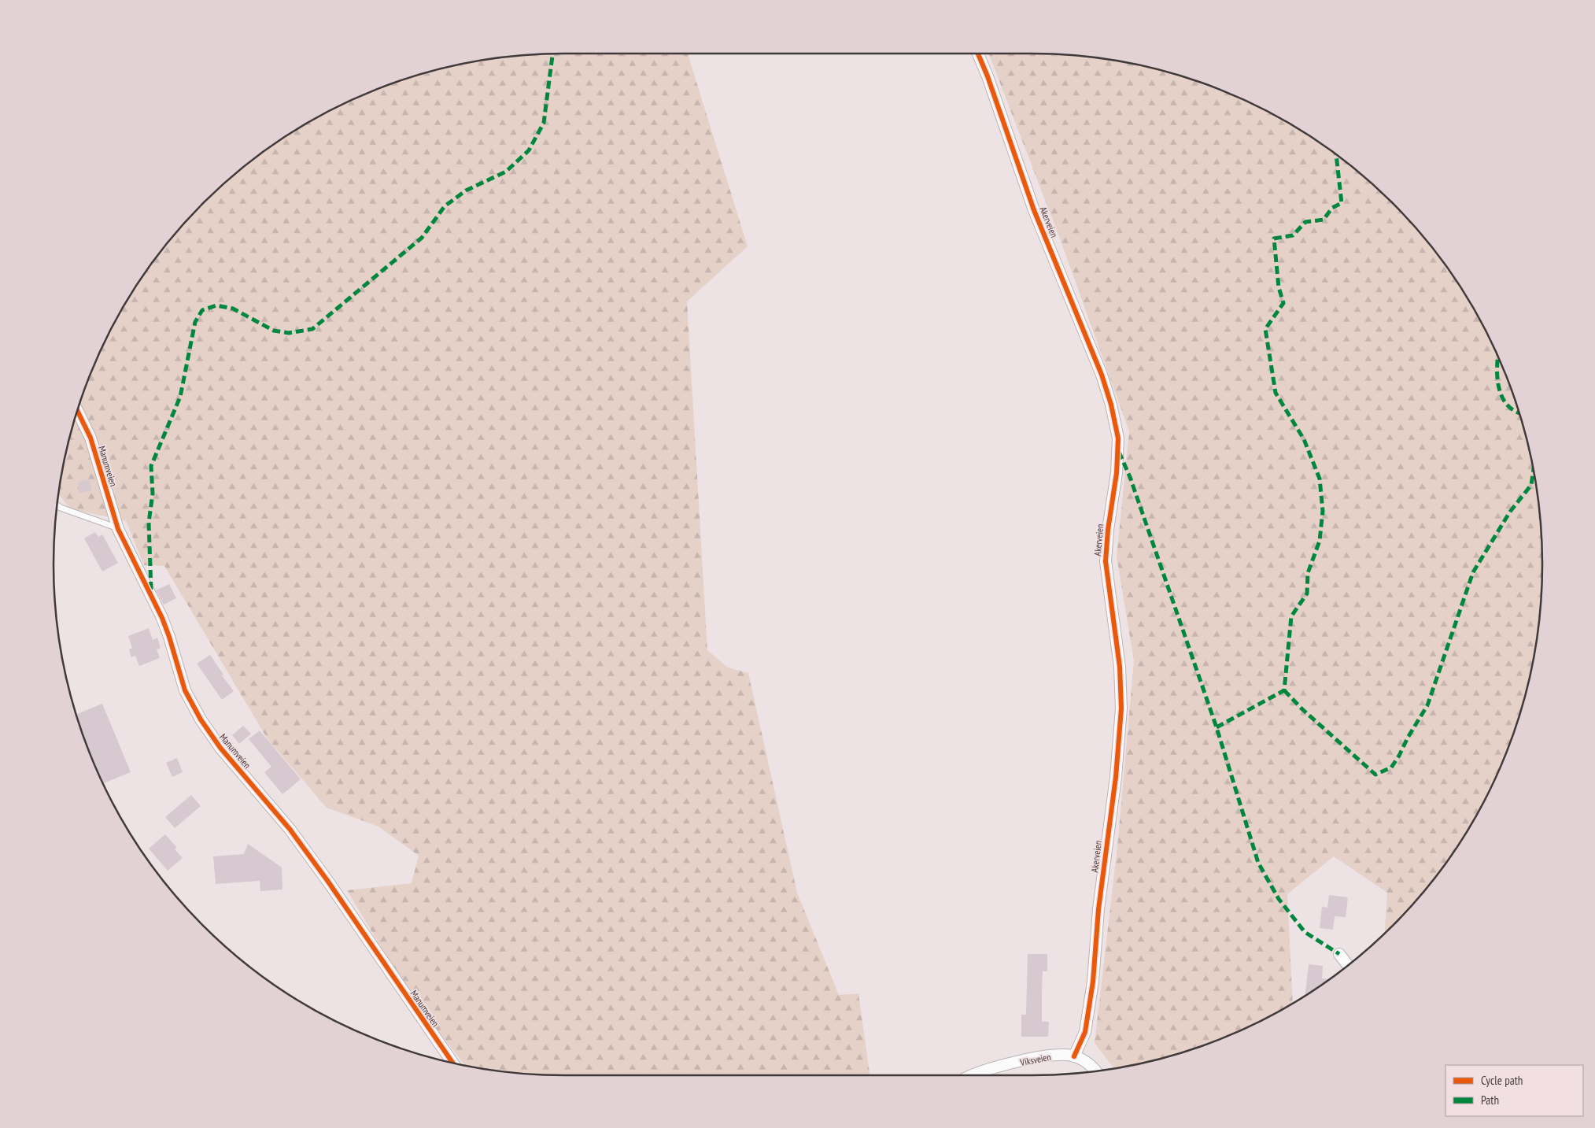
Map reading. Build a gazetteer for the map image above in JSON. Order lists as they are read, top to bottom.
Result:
{
  "streets": {
    "street": ["Akerveien", "Manumveien", "Viksveien"]
  },
  "crossings": [
    ["Akerveien", "Viksveien"]
  ],
  "legend": ["Cycle path", "Path"]
}
